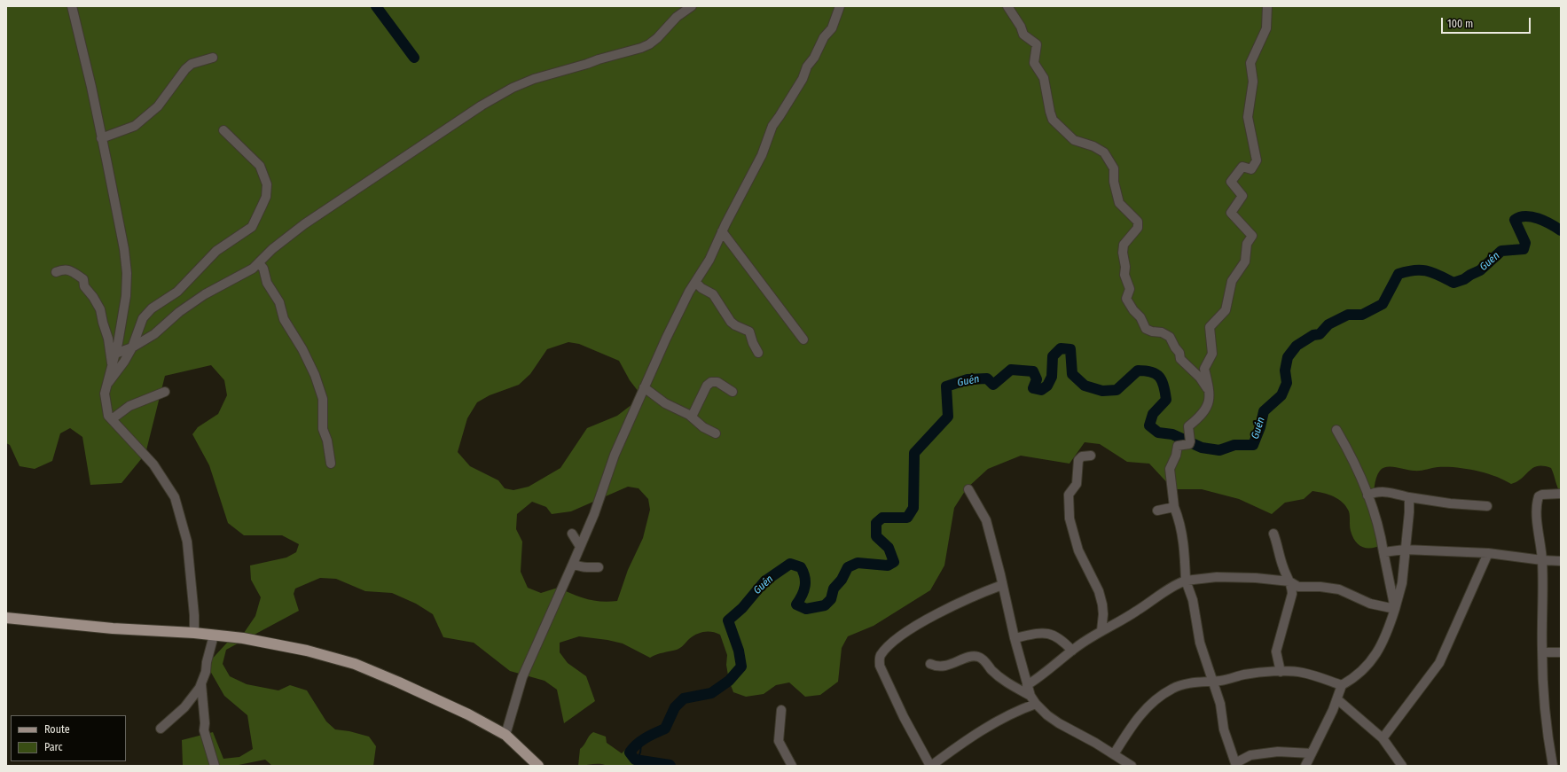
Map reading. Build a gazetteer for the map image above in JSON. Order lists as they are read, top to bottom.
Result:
{
  "water": ["Guén"],
  "legend": ["Route", "Parc"],
  "scale_bar": "100 m"
}
